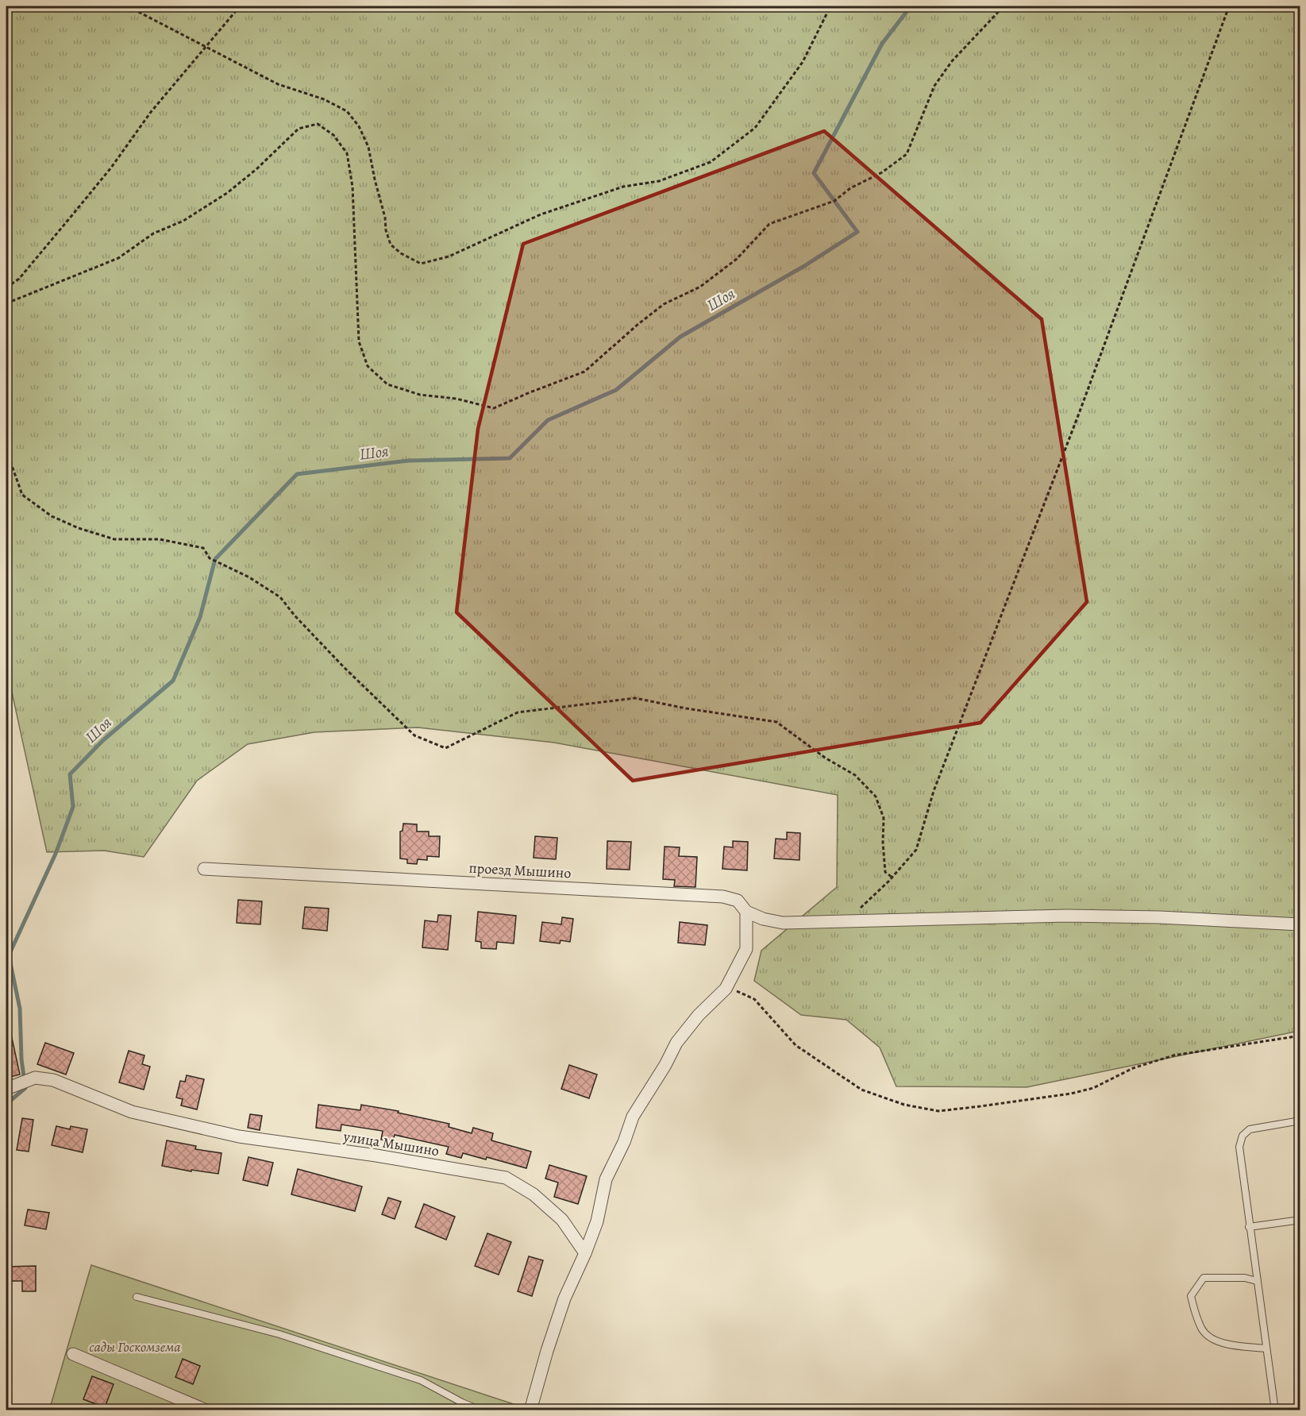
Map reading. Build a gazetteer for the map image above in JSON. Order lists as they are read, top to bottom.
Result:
{
  "streets": {
    "street": ["проезд Мышино", "улица Мышино"]
  },
  "water": ["Шоя"],
  "parks": ["сады Госкомзема"]
}
